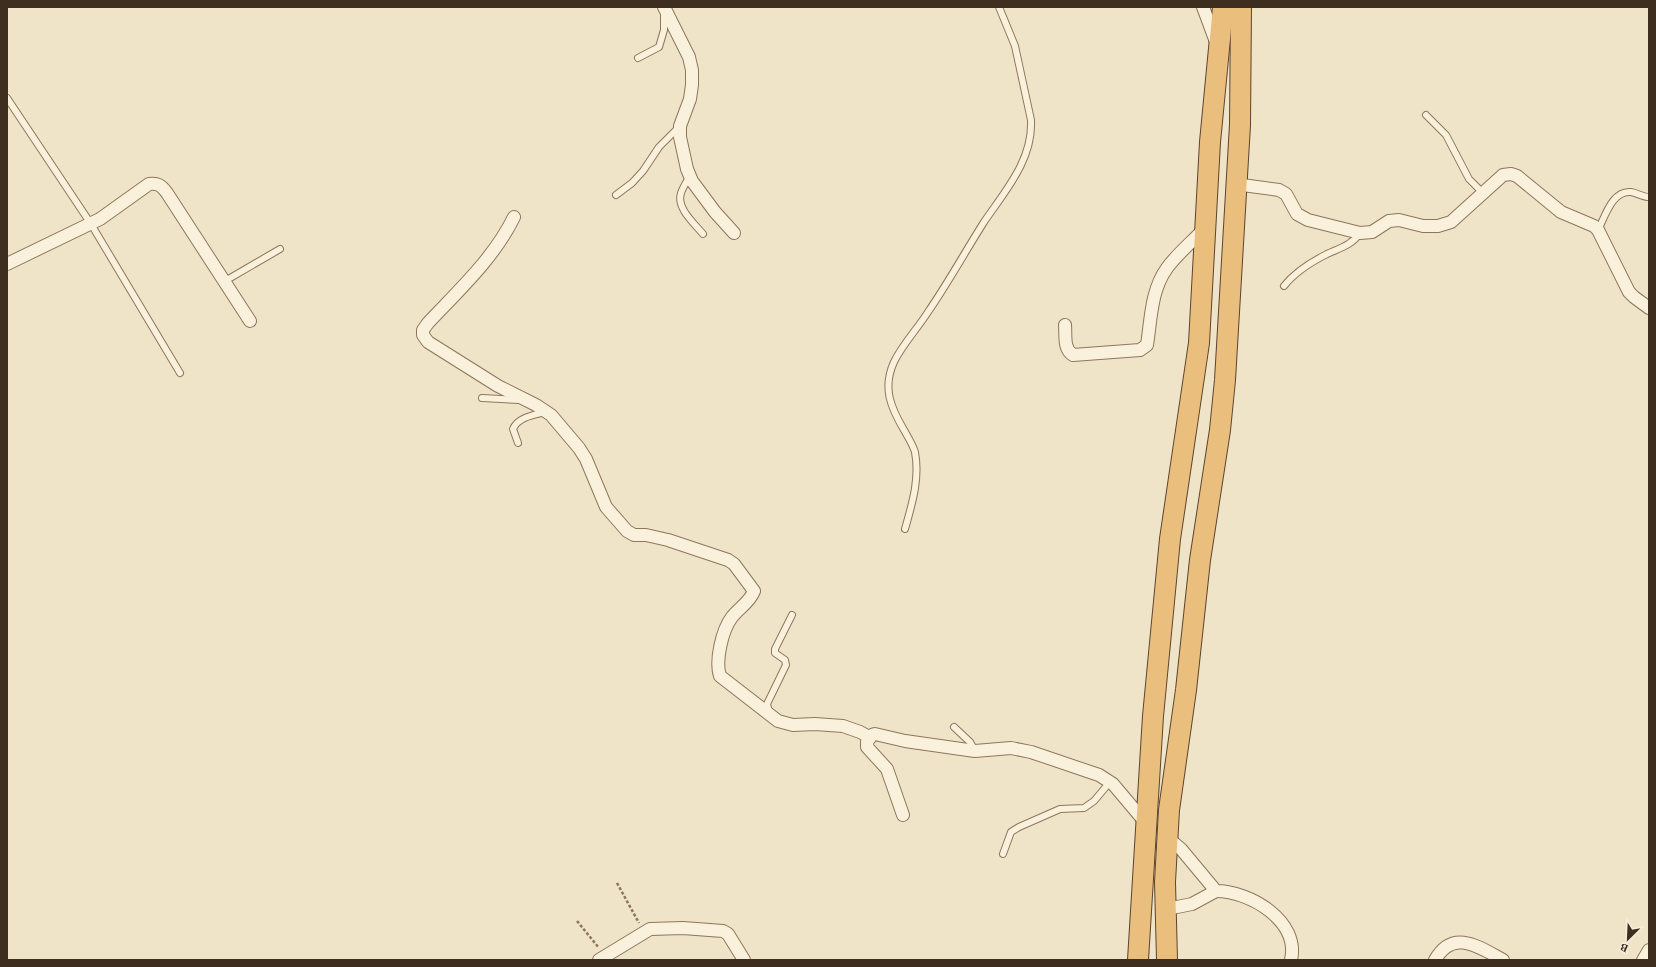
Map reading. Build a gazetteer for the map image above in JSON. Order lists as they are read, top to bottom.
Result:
{
  "north": "bottom left"
}
